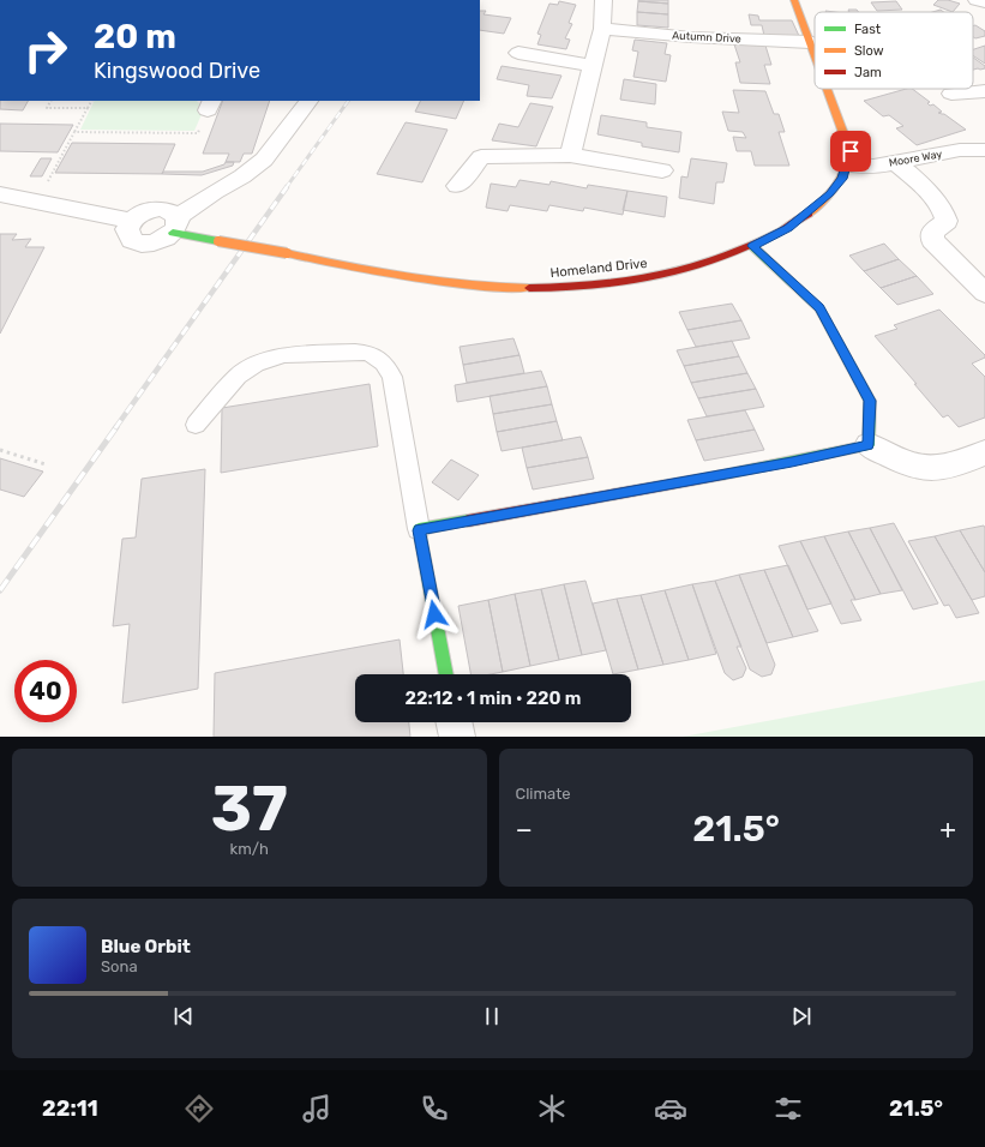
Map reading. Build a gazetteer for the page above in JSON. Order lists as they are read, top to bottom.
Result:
{
  "streets": {
    "street": ["Autumn Drive", "Moore Way", "Homeland Drive"]
  },
  "crossings": [
    ["Autumn Drive", "Homeland Drive"],
    ["Moore Way", "Homeland Drive"]
  ],
  "legend": ["Fast", "Slow", "Jam"],
  "page": {
    "turn": ["20 m", "Kingswood Drive"],
    "limit": "40",
    "trip": "22:12 · 1 min · 220 m",
    "tile": [
      ["37", "km/h"],
      "Climate"
    ],
    "heat": ["−", "21.5°", "+"],
    "song": ["Blue Orbit", "Sona"],
    "tabs": ["22:11", "21.5°"]
  }
}
